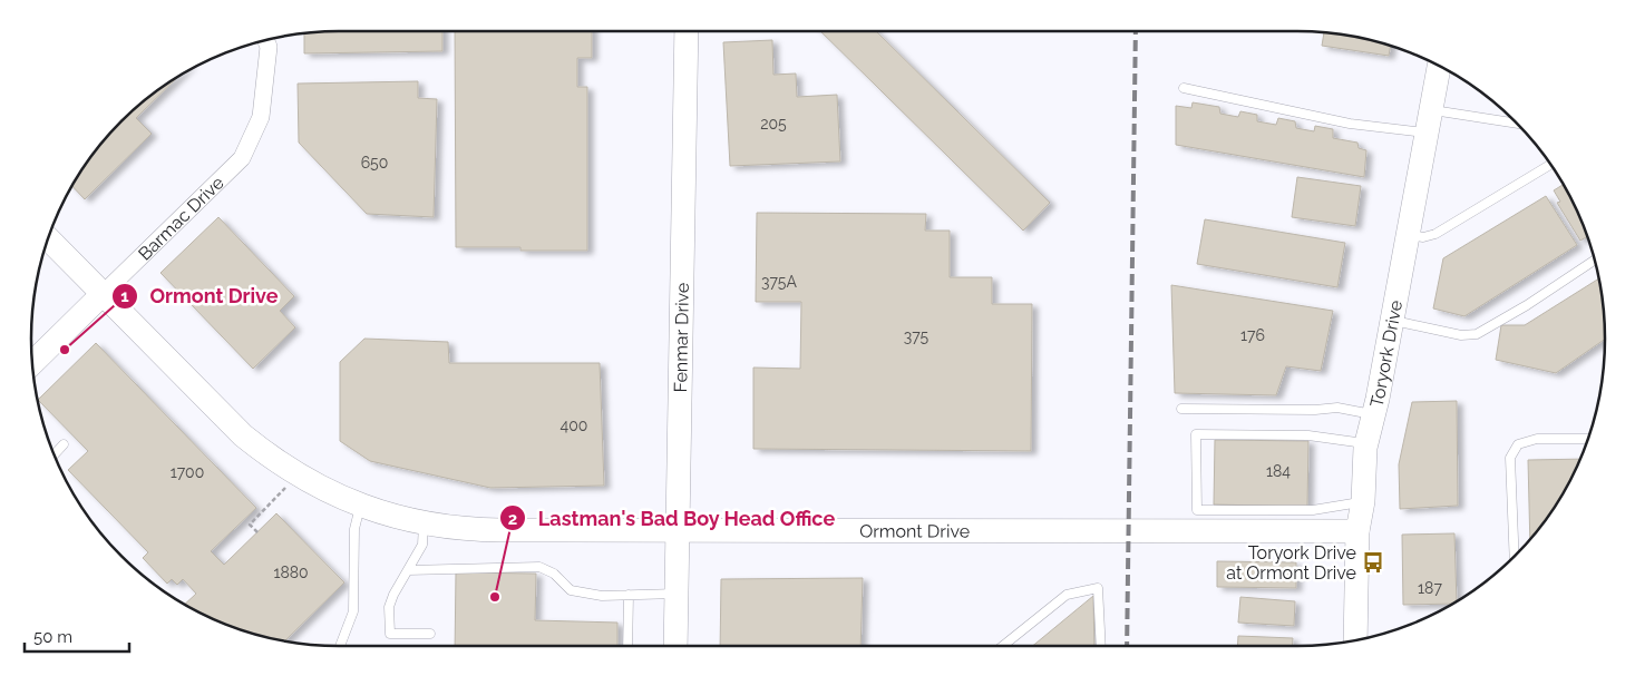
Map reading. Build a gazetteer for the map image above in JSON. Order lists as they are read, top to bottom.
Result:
{
  "streets": {
    "street": [
      "Barmac Drive",
      "Fenmar Drive",
      "Toryork Drive",
      "Ormont Drive"
    ]
  },
  "crossings": [
    ["Barmac Drive", "Ormont Drive"],
    ["Fenmar Drive", "Ormont Drive"],
    ["Toryork Drive", "Ormont Drive"]
  ],
  "places": {
    "other": ["Ormont Drive", "Lastman's Bad Boy Head Office"],
    "bus stop": ["Toryork Drive at Ormont Drive"]
  },
  "house_numbers": [
    "205",
    "650",
    "375A",
    "176",
    "375",
    "400",
    "184",
    "1700",
    "1880",
    "187"
  ],
  "scale_bar": "50 m"
}
